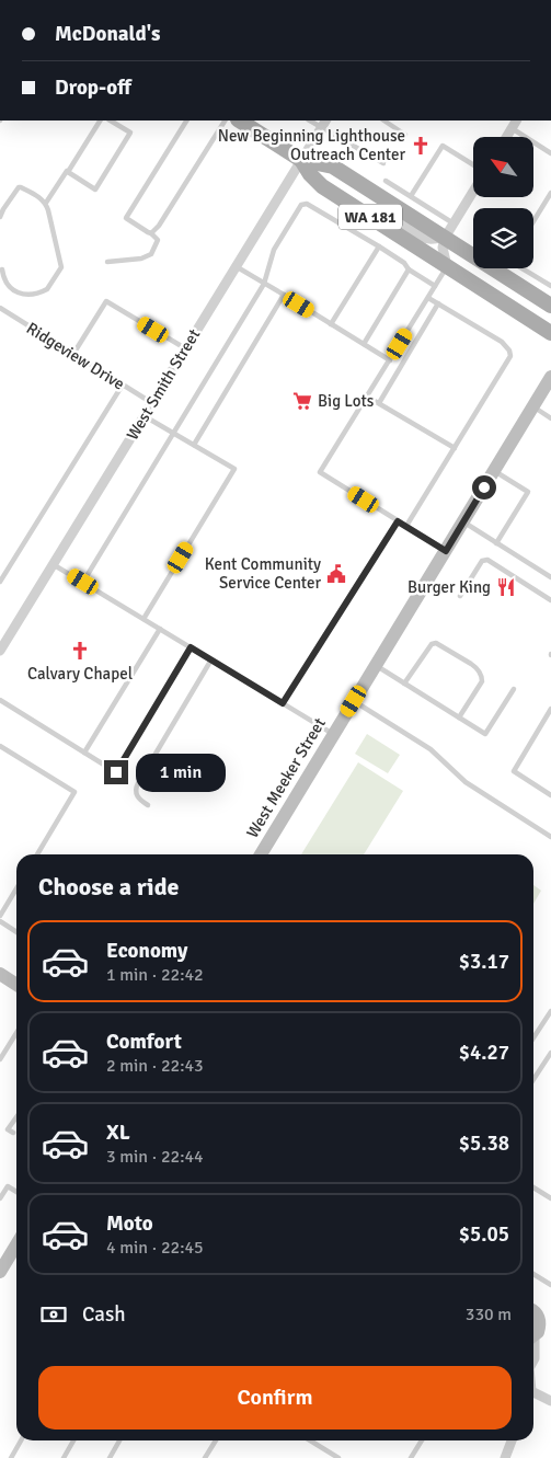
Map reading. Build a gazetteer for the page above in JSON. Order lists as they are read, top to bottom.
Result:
{
  "streets": {
    "main road": ["WA 181", "West Meeker Street"],
    "street": ["West Smith Street"],
    "lane": ["Ridgeview Drive"]
  },
  "crossings": [
    ["WA 181", "West Smith Street"],
    ["Ridgeview Drive", "West Smith Street"]
  ],
  "places": {
    "church": ["New Beginning Lighthouse Outreach Center", "Calvary Chapel"],
    "supermarket": ["Big Lots"],
    "public building": ["Kent Community Service Center"],
    "restaurant": ["Burger King"]
  },
  "north": "top left",
  "page": {
    "banner": ["McDonald's", "Drop-off"],
    "bubble": "1 min",
    "heading": "Choose a ride",
    "list": [
      {
        "name": "Economy",
        "note": "1 min · 22:42",
        "value": "$3.17"
      },
      {
        "name": "Comfort",
        "note": "2 min · 22:43",
        "value": "$4.27"
      },
      {
        "name": "XL",
        "note": "3 min · 22:44",
        "value": "$5.38"
      },
      {
        "name": "Moto",
        "note": "4 min · 22:45",
        "value": "$5.05"
      }
    ],
    "pay": ["Cash", "330 m"],
    "buttons": "Confirm"
  }
}
